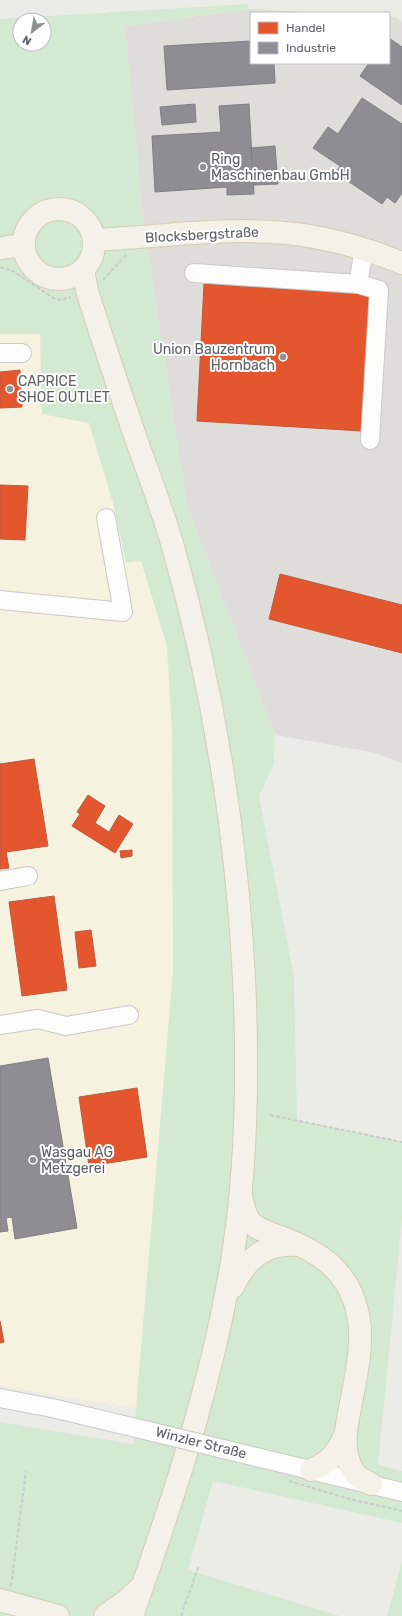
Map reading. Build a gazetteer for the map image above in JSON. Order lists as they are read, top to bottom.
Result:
{
  "streets": {
    "main road": ["Blocksbergstraße"],
    "street": ["Winzler Straße"]
  },
  "places": [
    "Ring Maschinenbau GmbH",
    "Union Bauzentrum Hornbach",
    "CAPRICE SHOE OUTLET",
    "Wasgau AG Metzgerei"
  ],
  "legend": ["Handel", "Industrie"],
  "north": "bottom left"
}
